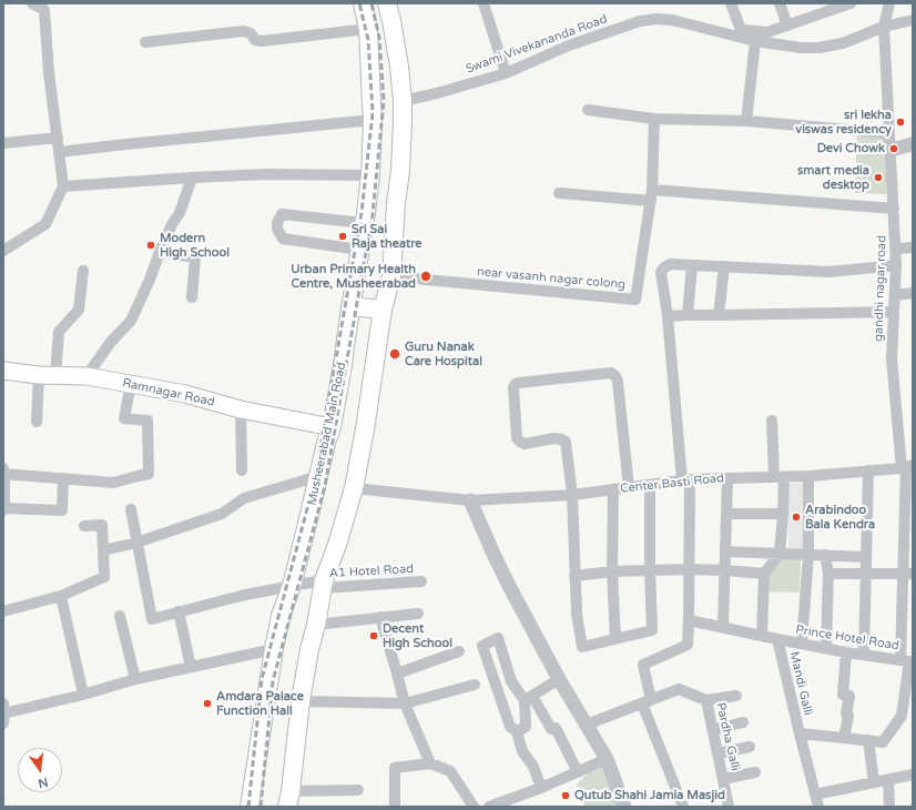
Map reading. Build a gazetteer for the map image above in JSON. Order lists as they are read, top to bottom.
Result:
{
  "streets": {
    "main road": ["Ramnagar Road", "Musheerabad Main Road"],
    "street": [
      "Swami Vivekananda Road",
      "near vasanh nagar colong",
      "gandhi nagar road",
      "Center Basti Road",
      "A1 Hotel Road",
      "Prince Hotel Road",
      "Mandi Galli",
      "Pardha Galli"
    ]
  },
  "crossings": [
    ["Swami Vivekananda Road", "gandhi nagar road"],
    ["gandhi nagar road", "Center Basti Road"],
    ["gandhi nagar road", "Prince Hotel Road"],
    ["Ramnagar Road", "Musheerabad Main Road"],
    ["Musheerabad Main Road", "A1 Hotel Road"],
    ["Prince Hotel Road", "Mandi Galli"]
  ],
  "places": [
    "sri lekha viswas residency",
    "Devi Chowk",
    "smart media desktop",
    "Sri Sai Raja theatre",
    "Modern High School",
    "Urban Primary Health Centre, Musheerabad",
    "Guru Nanak Care Hospital",
    "Arabindoo Bala Kendra",
    "Decent High School",
    "Amdara Palace Function Hall",
    "Qutub Shahi Jamia Masjid"
  ],
  "north": "bottom"
}
